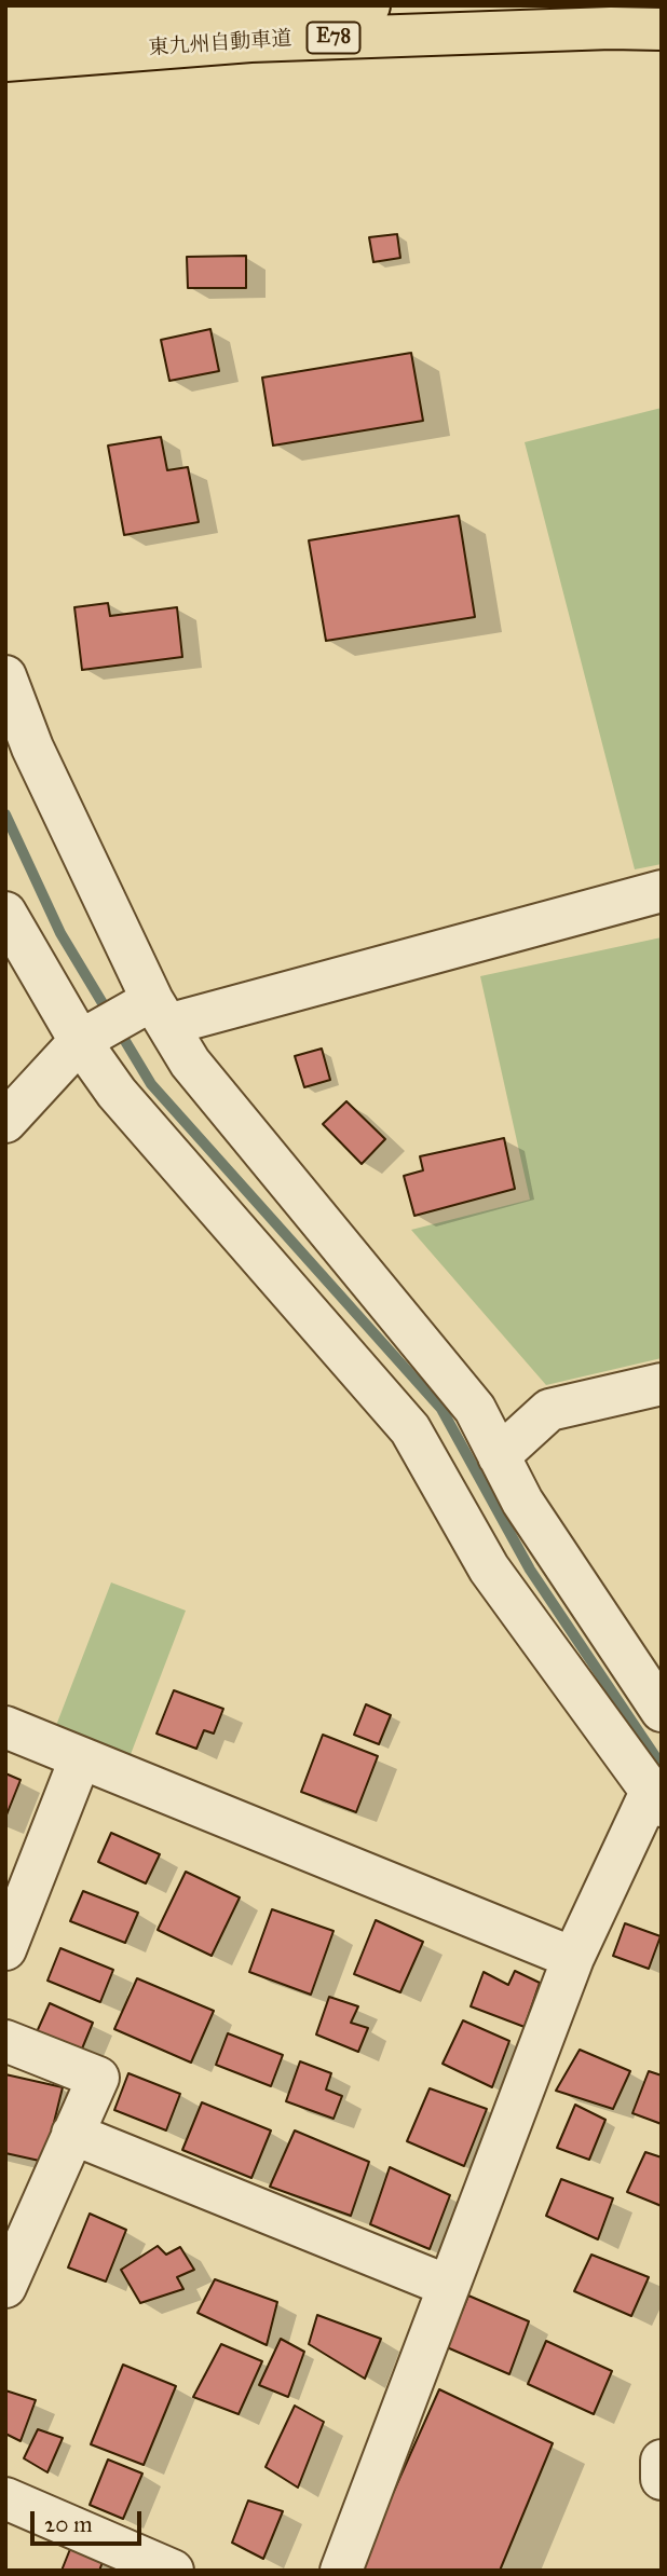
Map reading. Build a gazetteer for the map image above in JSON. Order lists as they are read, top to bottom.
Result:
{
  "streets": {
    "highway": ["E78", "東九州自動車道"]
  },
  "scale_bar": "20 m"
}
